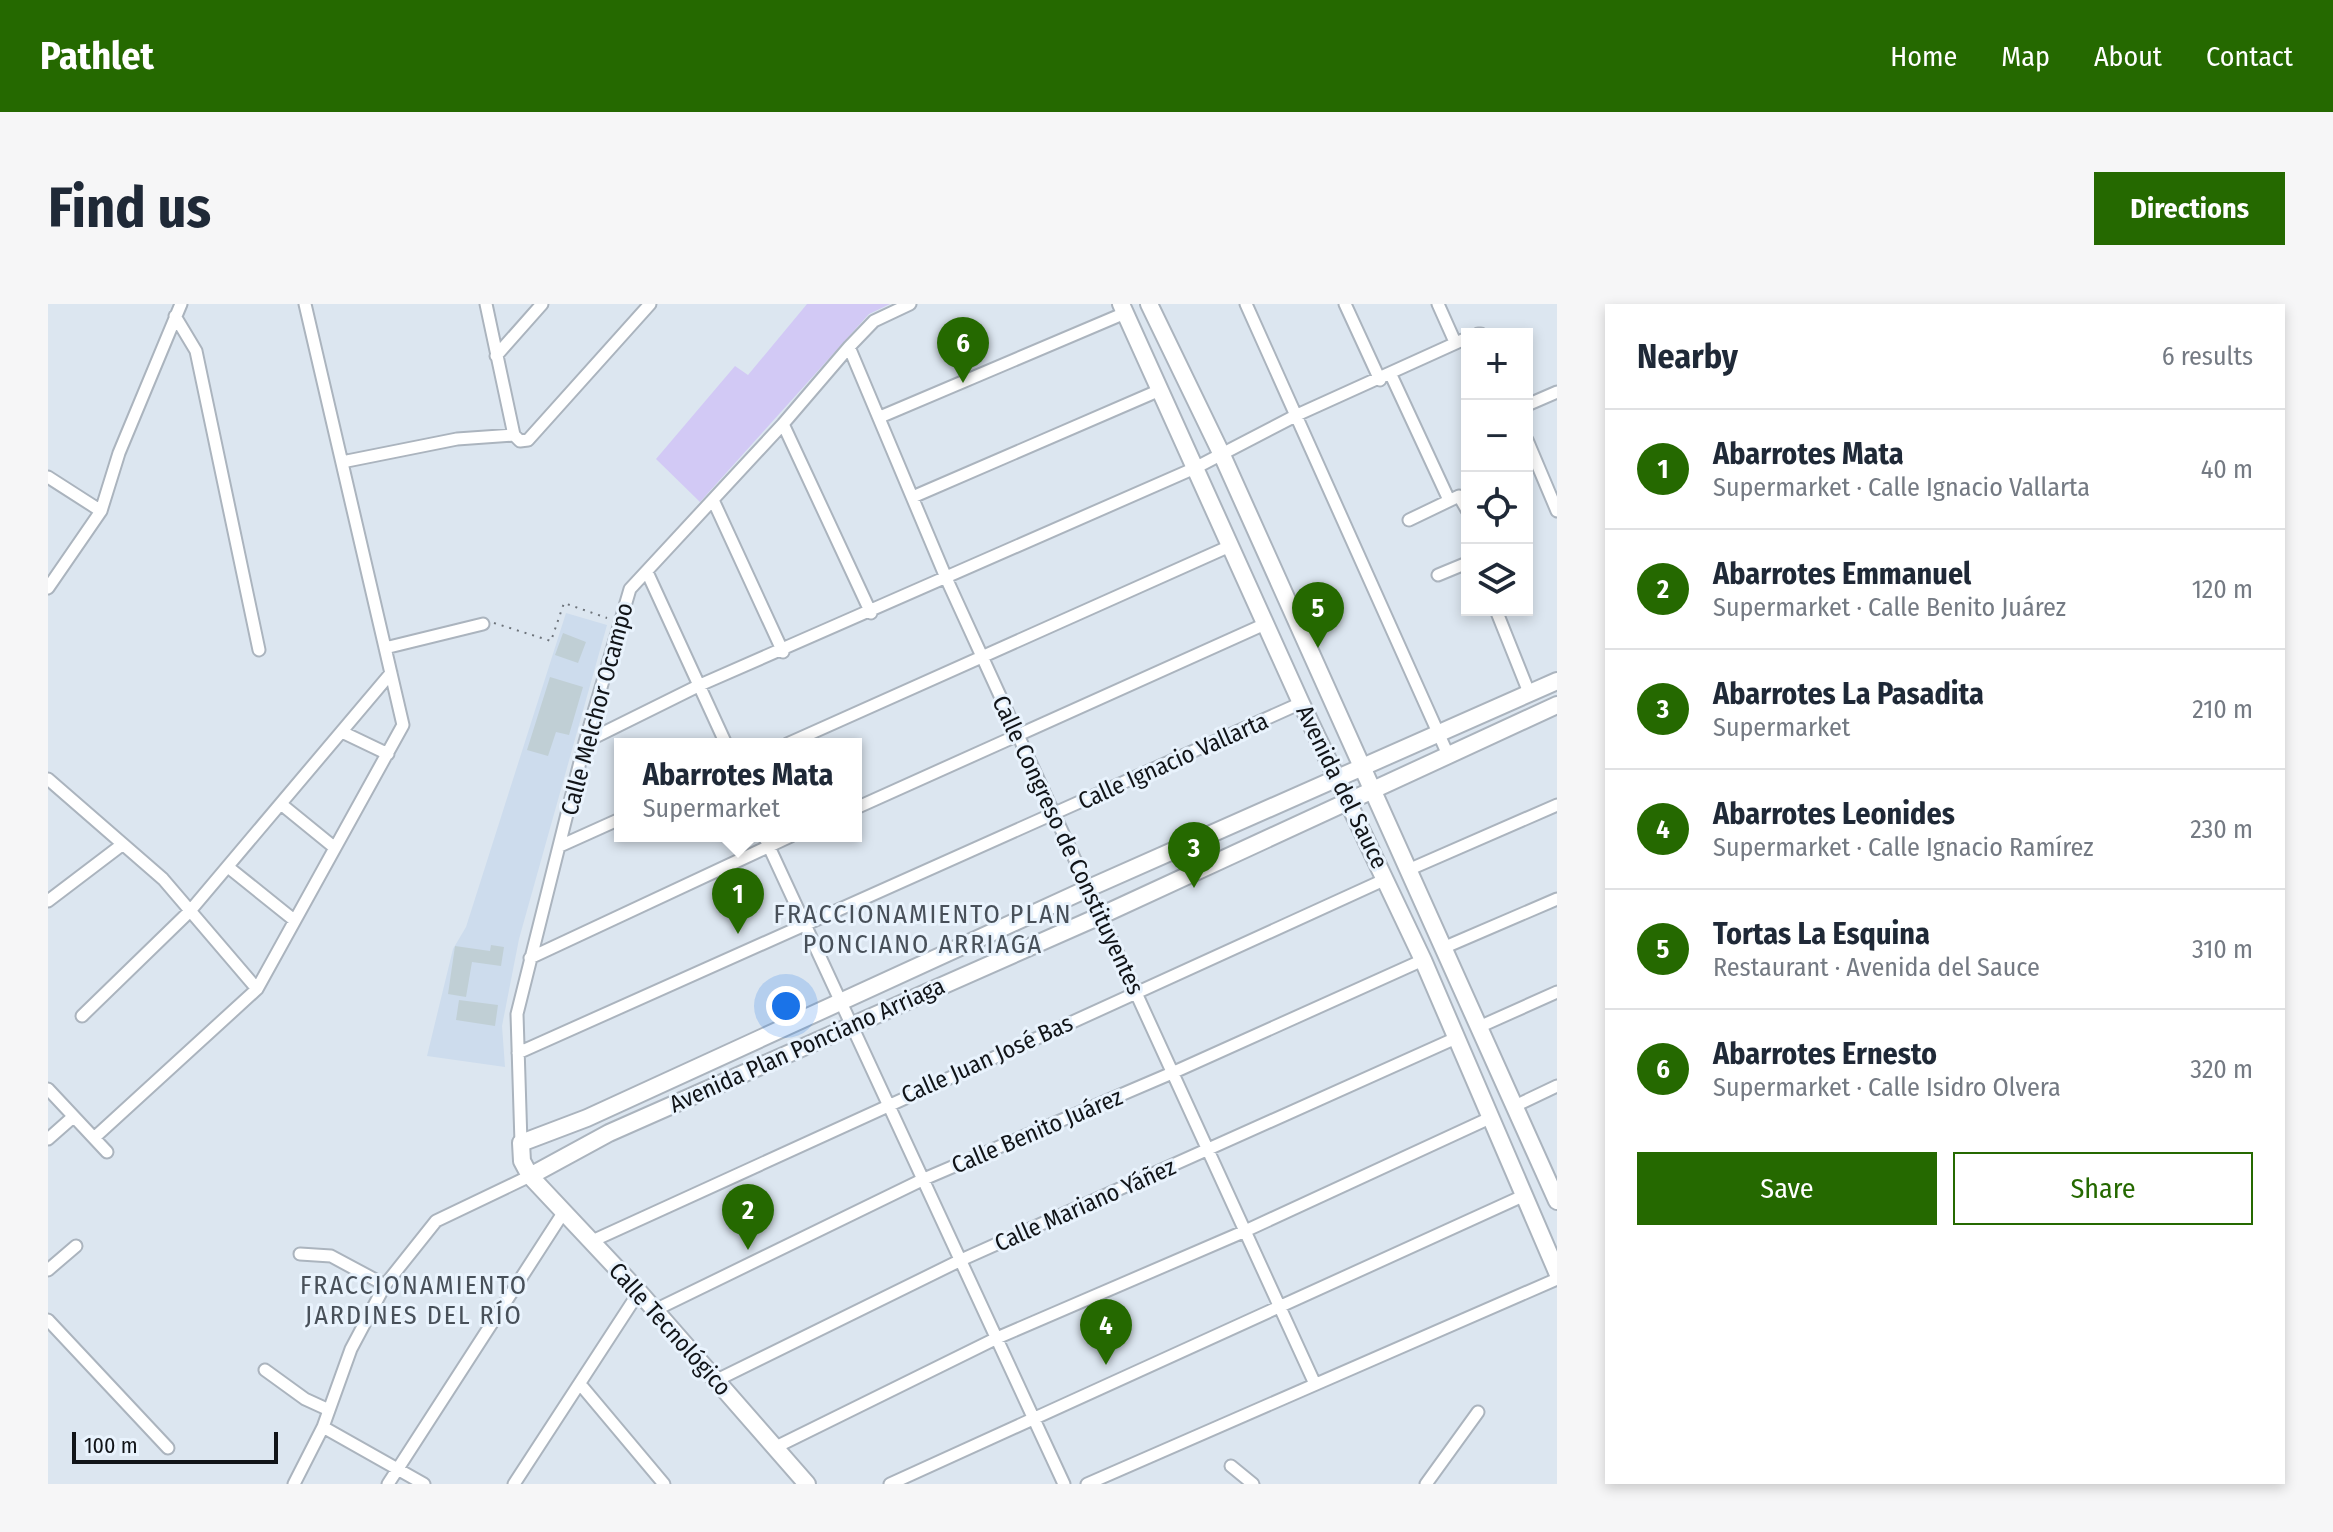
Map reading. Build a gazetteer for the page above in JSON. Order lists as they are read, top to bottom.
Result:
{
  "streets": {
    "street": [
      "Calle Melchor Ocampo",
      "Calle Ignacio Vallarta",
      "Avenida del Sauce",
      "Calle Congreso de Constituyentes",
      "Avenida Plan Ponciano Arriaga",
      "Calle Juan José Bas",
      "Calle Benito Juárez",
      "Calle Mariano Yáñez",
      "Calle Tecnológico"
    ]
  },
  "crossings": [
    ["Calle Melchor Ocampo", "Calle Ignacio Vallarta"],
    ["Calle Melchor Ocampo", "Calle Congreso de Constituyentes"],
    ["Calle Melchor Ocampo", "Avenida Plan Ponciano Arriaga"],
    ["Calle Melchor Ocampo", "Calle Tecnológico"],
    ["Calle Ignacio Vallarta", "Avenida del Sauce"],
    ["Calle Ignacio Vallarta", "Calle Congreso de Constituyentes"],
    ["Avenida del Sauce", "Avenida Plan Ponciano Arriaga"],
    ["Avenida del Sauce", "Calle Juan José Bas"],
    ["Avenida del Sauce", "Calle Benito Juárez"],
    ["Avenida del Sauce", "Calle Mariano Yáñez"],
    ["Calle Congreso de Constituyentes", "Avenida Plan Ponciano Arriaga"],
    ["Calle Congreso de Constituyentes", "Calle Juan José Bas"],
    ["Calle Congreso de Constituyentes", "Calle Benito Juárez"],
    ["Calle Congreso de Constituyentes", "Calle Mariano Yáñez"],
    ["Avenida Plan Ponciano Arriaga", "Calle Tecnológico"],
    ["Calle Juan José Bas", "Calle Tecnológico"],
    ["Calle Benito Juárez", "Calle Tecnológico"],
    ["Calle Mariano Yáñez", "Calle Tecnológico"]
  ],
  "districts": ["FRACCIONAMIENTO PLAN PONCIANO ARRIAGA", "FRACCIONAMIENTO JARDINES DEL RÍO"],
  "scale_bar": "100 m",
  "page": {
    "header": "Pathlet",
    "nav": [
      "Home",
      "Map",
      "About",
      "Contact"
    ],
    "buttons": [
      "Directions",
      ["Save", "Share"]
    ],
    "title": "Find us",
    "heading": ["Nearby", "6 results"],
    "pins": [
      "6",
      "5",
      "3",
      "1",
      "2",
      "4"
    ],
    "map_buttons": ["+", "−"],
    "list": [
      {
        "mark": "1",
        "name": "Abarrotes Mata",
        "note": "Supermarket · Calle Ignacio Vallarta",
        "value": "40 m"
      },
      {
        "mark": "2",
        "name": "Abarrotes Emmanuel",
        "note": "Supermarket · Calle Benito Juárez",
        "value": "120 m"
      },
      {
        "mark": "3",
        "name": "Abarrotes La Pasadita",
        "note": "Supermarket",
        "value": "210 m"
      },
      {
        "mark": "4",
        "name": "Abarrotes Leonides",
        "note": "Supermarket · Calle Ignacio Ramírez",
        "value": "230 m"
      },
      {
        "mark": "5",
        "name": "Tortas La Esquina",
        "note": "Restaurant · Avenida del Sauce",
        "value": "310 m"
      },
      {
        "mark": "6",
        "name": "Abarrotes Ernesto",
        "note": "Supermarket · Calle Isidro Olvera",
        "value": "320 m"
      }
    ],
    "popup": ["Abarrotes Mata", "Supermarket"],
    "scale": "100 m"
  }
}
